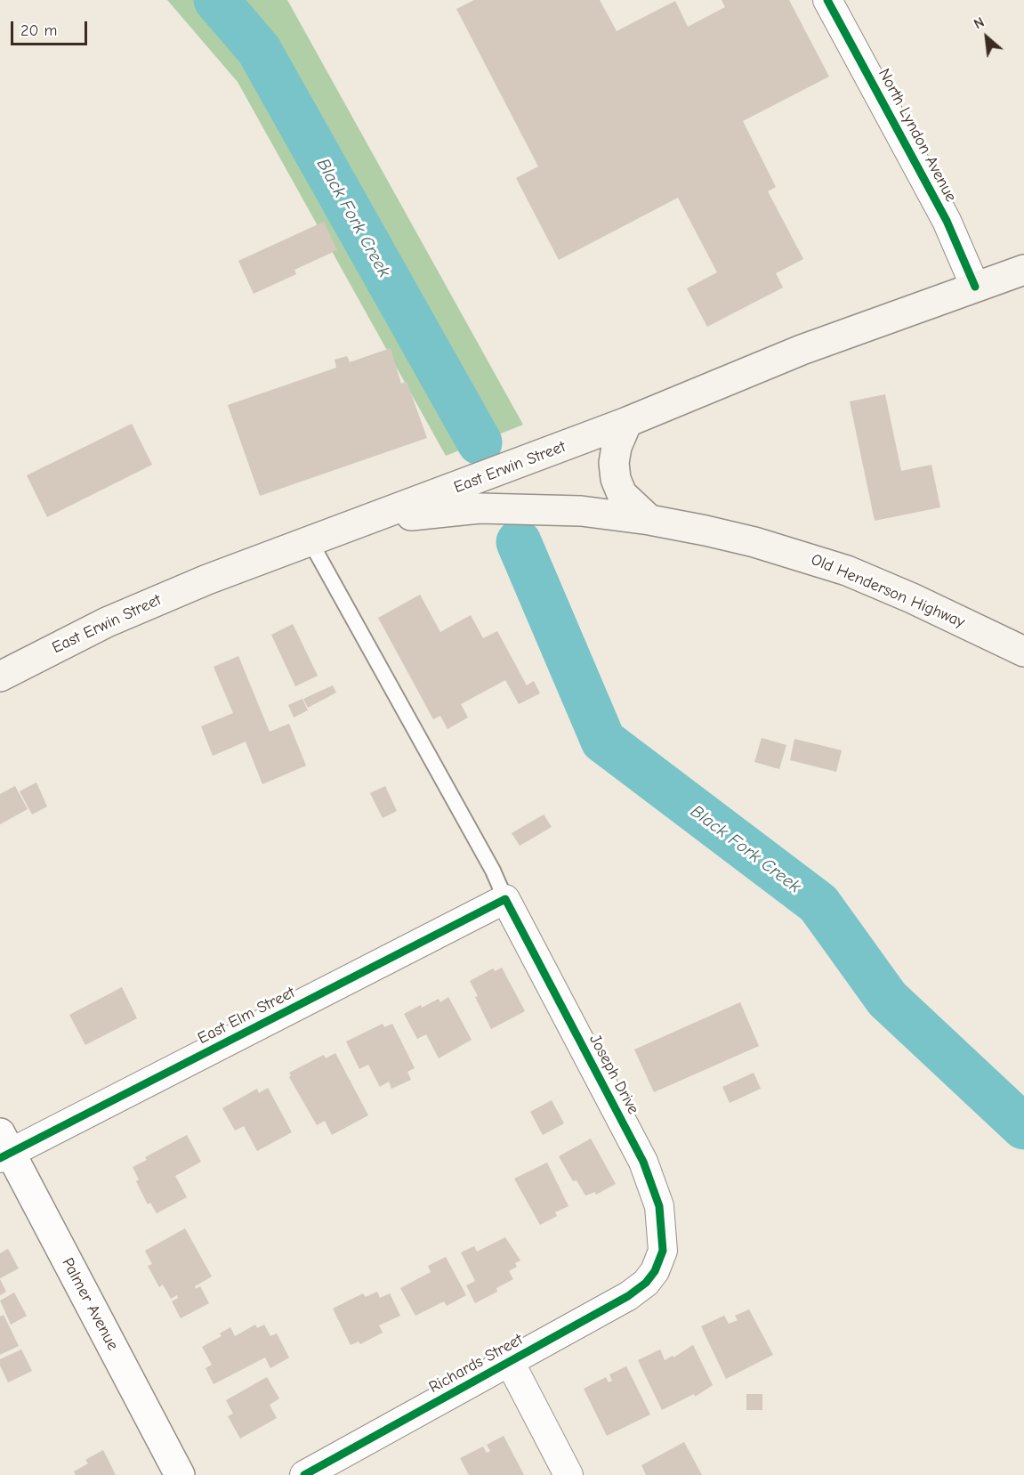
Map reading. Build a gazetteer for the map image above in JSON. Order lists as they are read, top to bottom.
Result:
{
  "streets": {
    "main road": ["East Erwin Street", "Old Henderson Highway"],
    "street": [
      "North Lyndon Avenue",
      "East Elm Street",
      "Joseph Drive",
      "Palmer Avenue",
      "Richards Street"
    ]
  },
  "crossings": [
    ["North Lyndon Avenue", "East Erwin Street"],
    ["East Erwin Street", "Old Henderson Highway"],
    ["East Elm Street", "Joseph Drive"],
    ["East Elm Street", "Palmer Avenue"],
    ["Joseph Drive", "Richards Street"]
  ],
  "water": ["Black Fork Creek"],
  "scale_bar": "20 m",
  "north": "top left"
}
